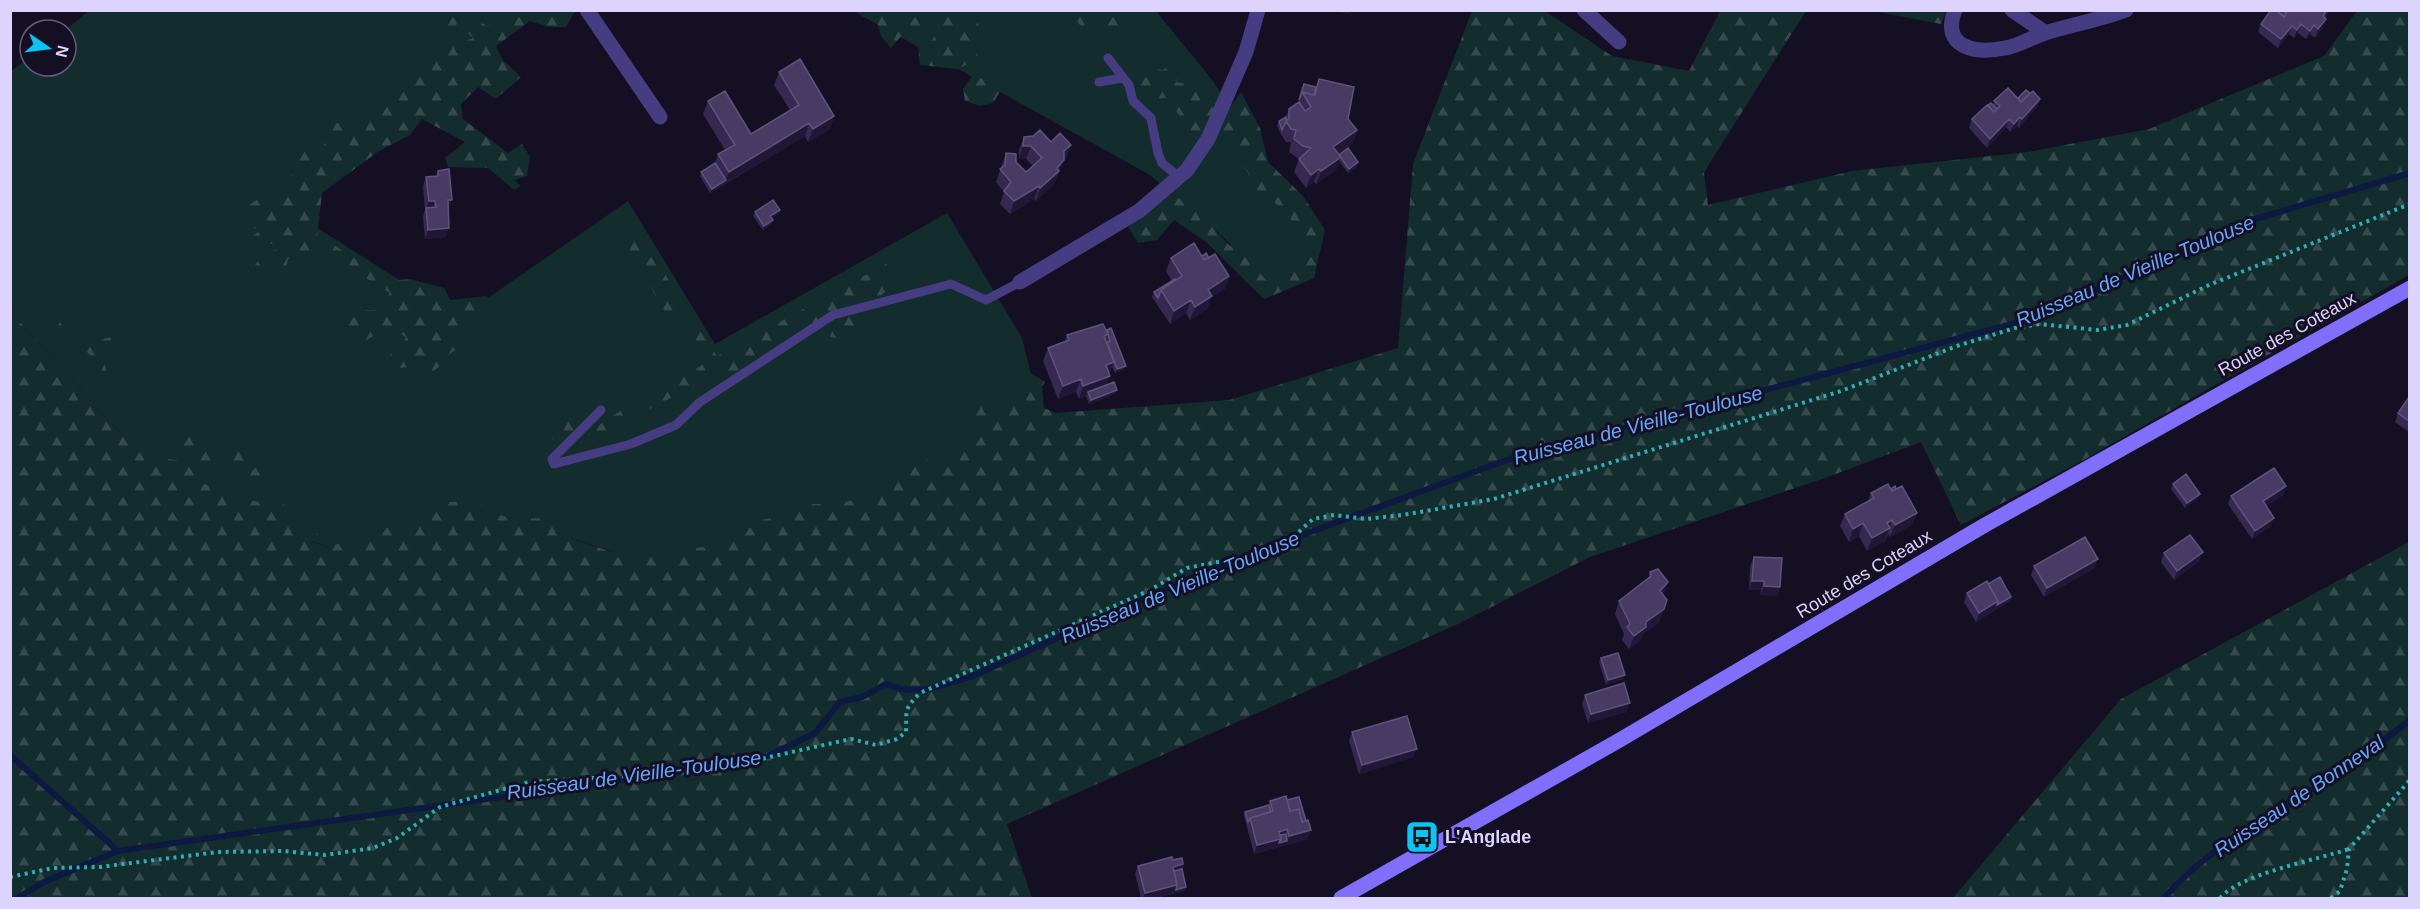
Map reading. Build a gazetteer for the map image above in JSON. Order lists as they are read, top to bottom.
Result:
{
  "streets": {
    "street": ["Route des Coteaux"]
  },
  "water": ["Ruisseau de Vieille-Toulouse", "Ruisseau de Bonneval"],
  "places": {
    "bus stop": ["L'Anglade"]
  },
  "north": "right"
}
